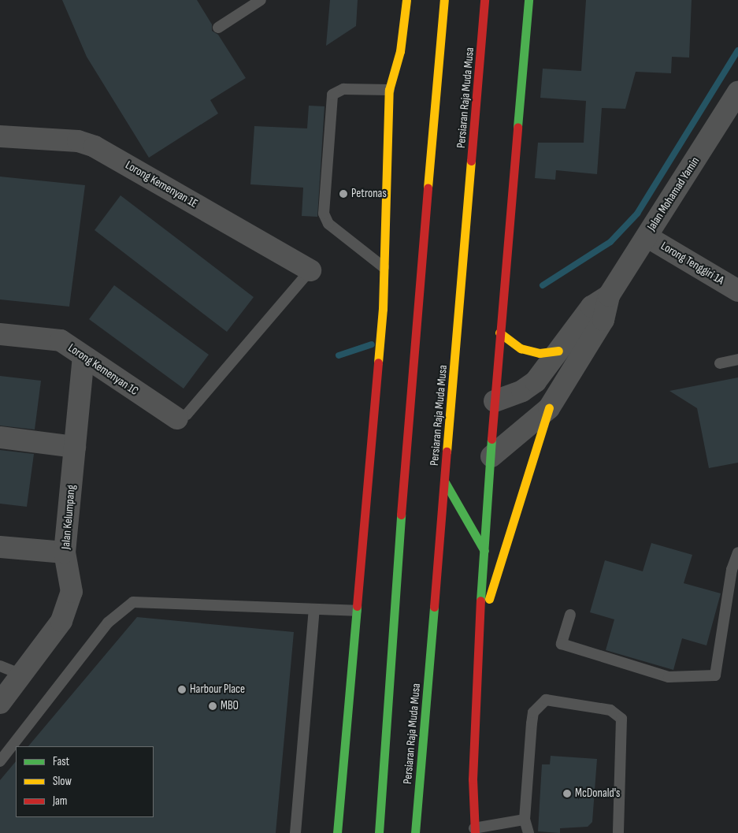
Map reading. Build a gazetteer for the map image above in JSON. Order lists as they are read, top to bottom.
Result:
{
  "streets": {
    "street": [
      "Persiaran Raja Muda Musa",
      "Lorong Kemenyan 1E",
      "Jalan Mohamad Yamin",
      "Lorong Tenggiri 1A",
      "Lorong Kemenyan 1C",
      "Jalan Kelumpang"
    ]
  },
  "crossings": [
    ["Jalan Mohamad Yamin", "Lorong Tenggiri 1A"],
    ["Lorong Kemenyan 1C", "Jalan Kelumpang"]
  ],
  "places": [
    "Petronas",
    "Harbour Place",
    "MBO",
    "McDonald's"
  ],
  "legend": ["Fast", "Slow", "Jam"]
}
